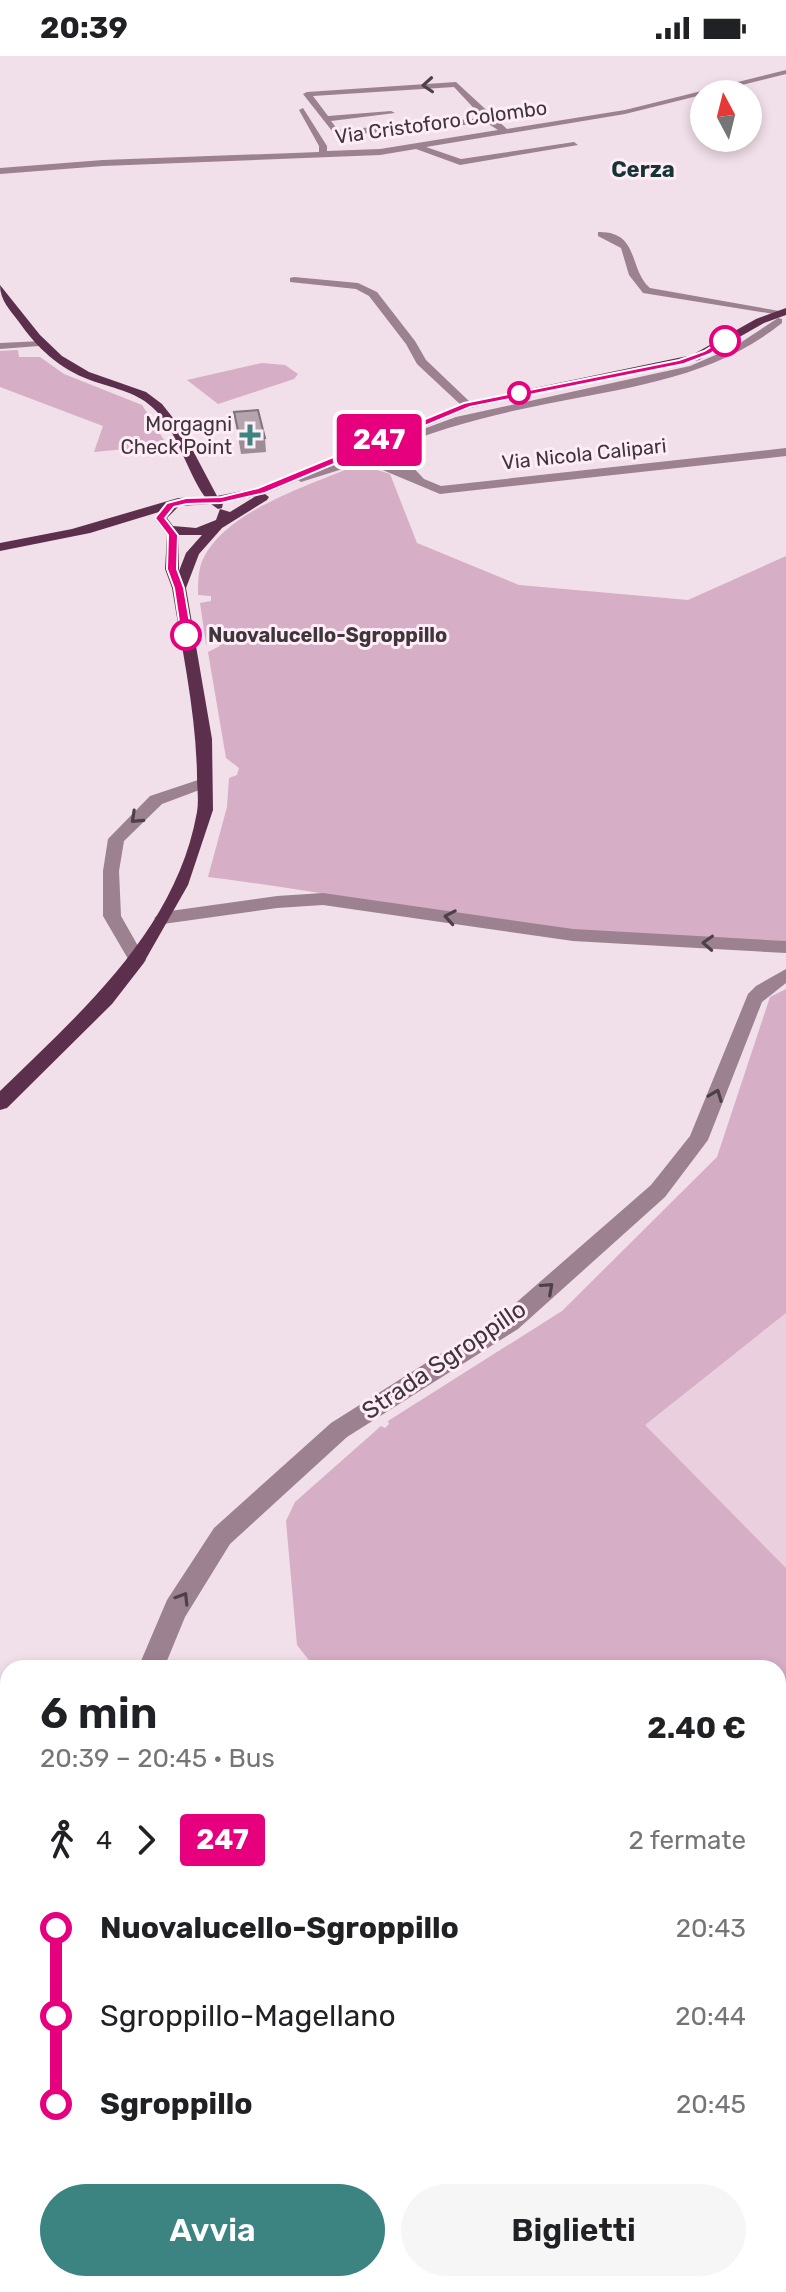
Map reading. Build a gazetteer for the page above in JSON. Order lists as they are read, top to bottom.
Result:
{
  "streets": {
    "street": ["Via Cristoforo Colombo", "Via Nicola Calipari", "Strada Sgroppillo"]
  },
  "one_way": ["Strada Sgroppillo"],
  "districts": ["Cerza"],
  "places": {
    "health": ["Morgagni Check Point"],
    "other": ["Nuovalucello-Sgroppillo"]
  },
  "lines": ["bus line 247"],
  "north": "top",
  "page": {
    "status": "20:39",
    "on_map": "247",
    "heading": ["6 min", "20:39 – 20:45 · Bus", "2.40 €"],
    "legs": ["4", "247", "2 fermate"],
    "list": [
      {
        "name": "Nuovalucello-Sgroppillo",
        "value": "20:43"
      },
      {
        "name": "Sgroppillo-Magellano",
        "value": "20:44"
      },
      {
        "name": "Sgroppillo",
        "value": "20:45"
      }
    ],
    "buttons": ["Avvia", "Biglietti"]
  }
}
